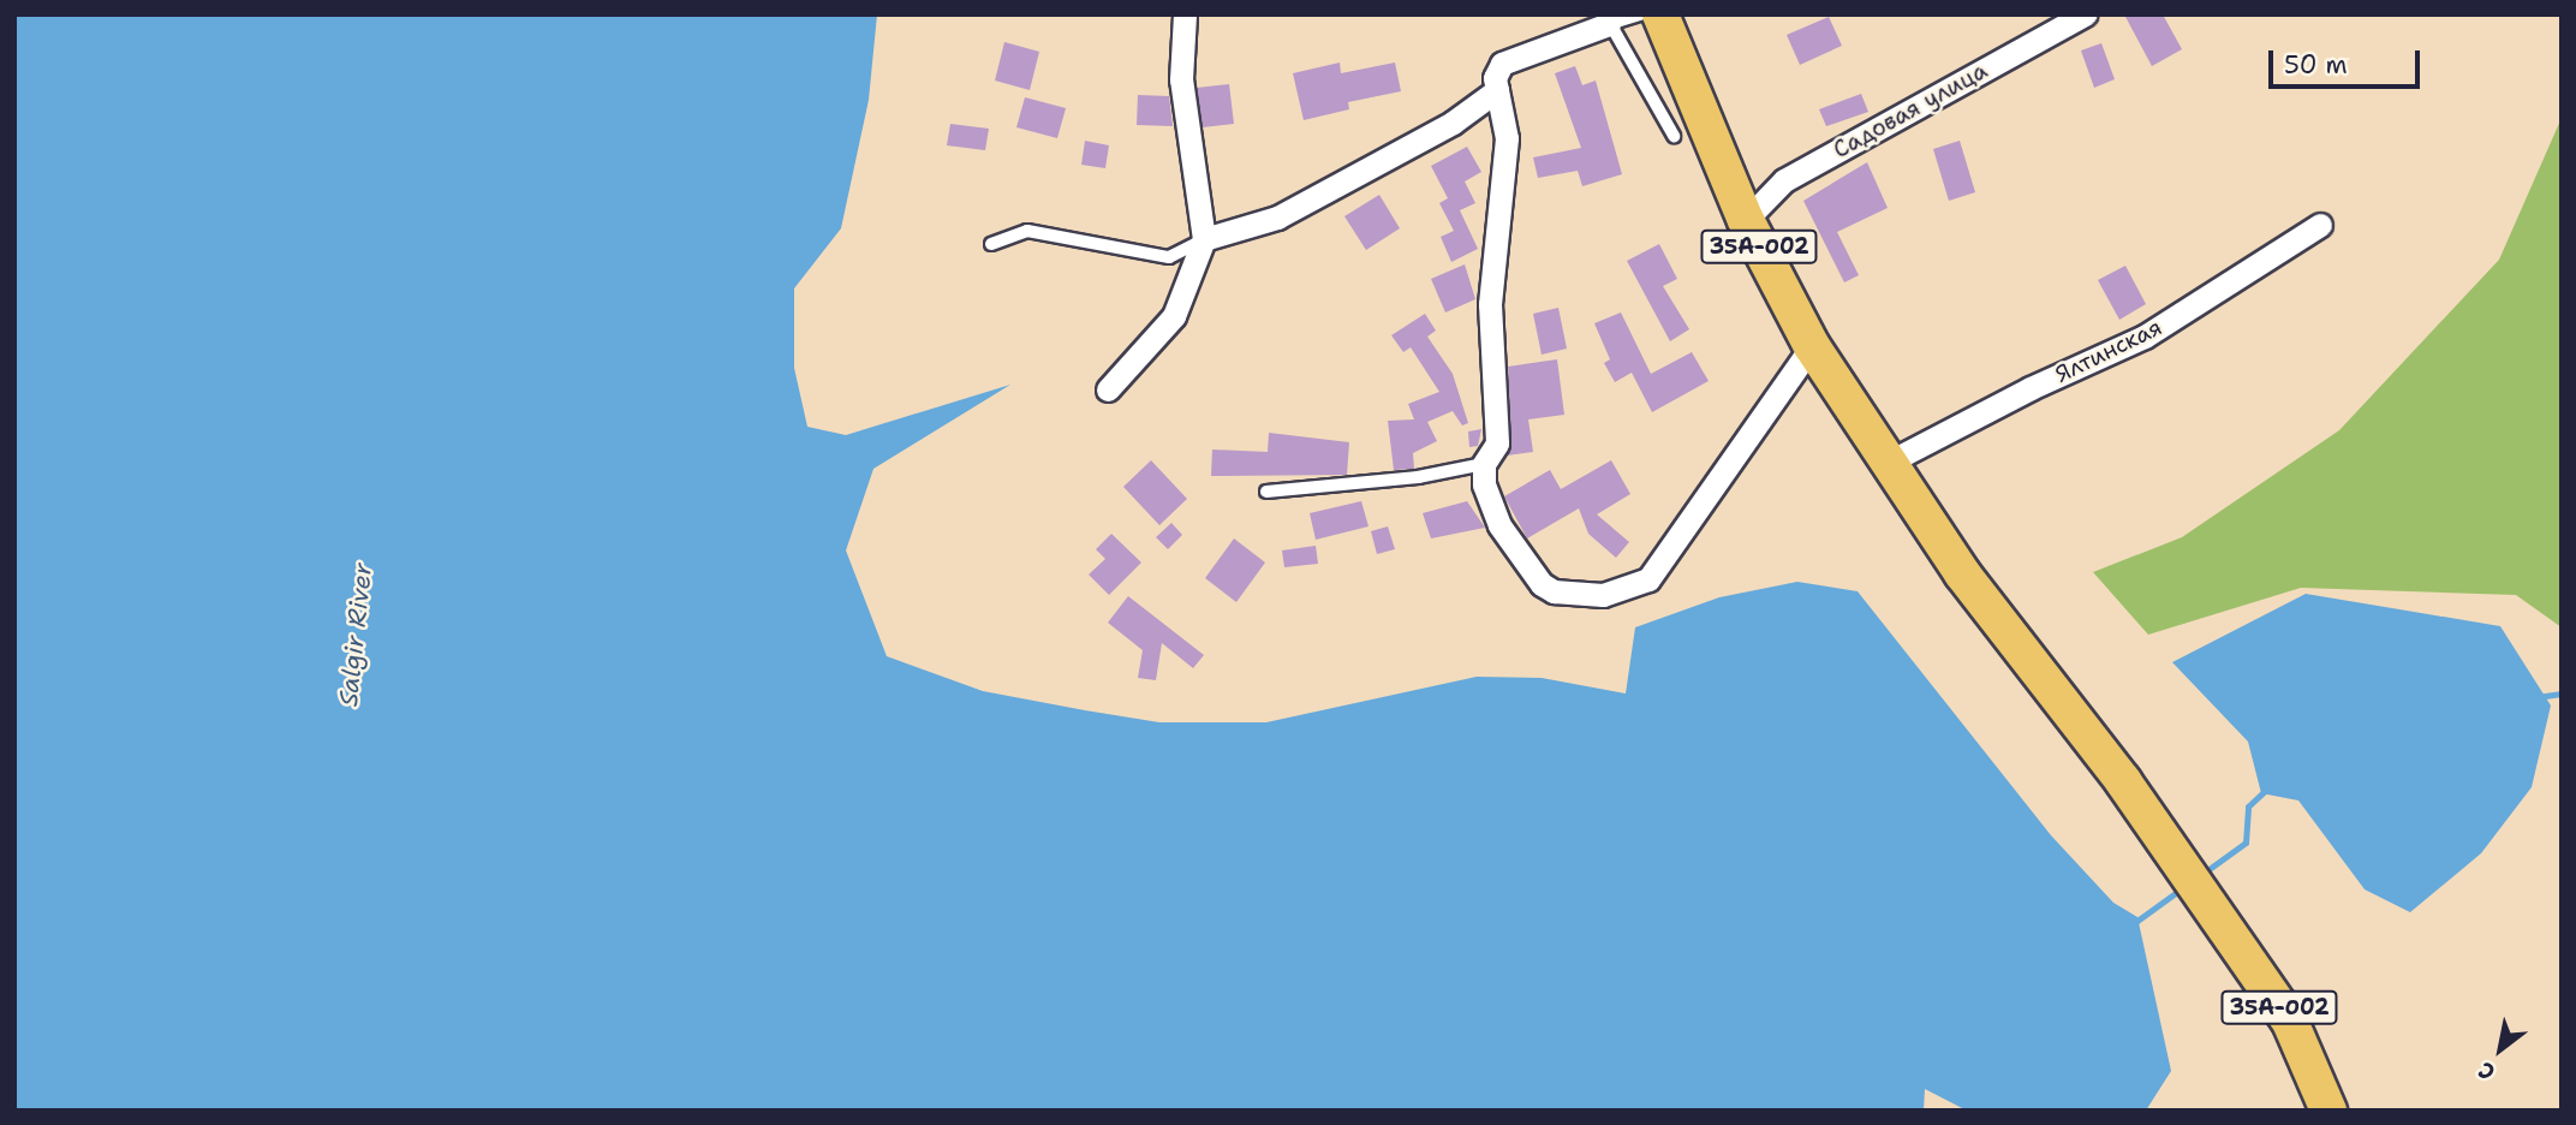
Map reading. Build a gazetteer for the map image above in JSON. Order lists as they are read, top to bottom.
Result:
{
  "streets": {
    "main road": ["35А-002"],
    "street": ["Садовая улица", "Ялтинская"]
  },
  "crossings": [
    ["Садовая улица", "35А-002"],
    ["35А-002", "Ялтинская"]
  ],
  "water": ["Salgir River"],
  "scale_bar": "50 m",
  "north": "bottom left"
}
